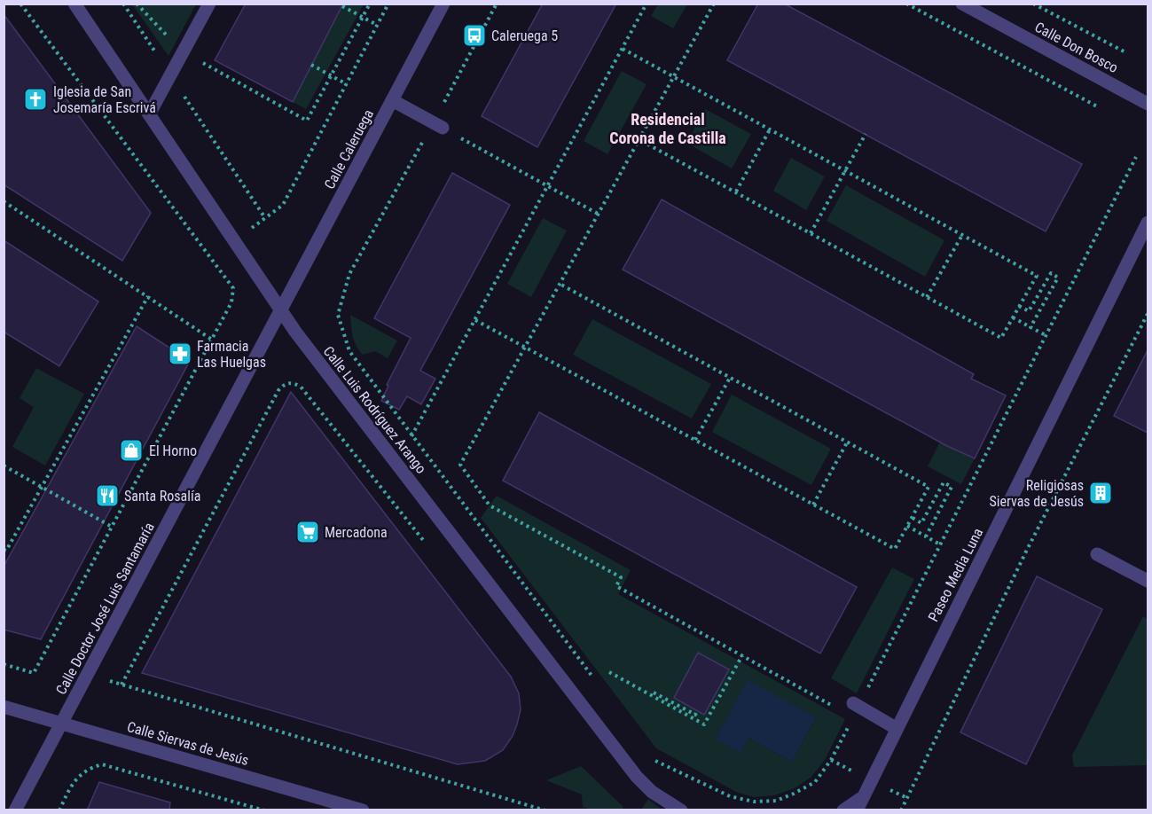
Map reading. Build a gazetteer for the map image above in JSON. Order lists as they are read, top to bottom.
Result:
{
  "streets": {
    "street": [
      "Calle Don Bosco",
      "Calle Caleruega",
      "Calle Luis Rodríguez Arango",
      "Paseo Media Luna",
      "Calle Doctor José Luis Santamaría",
      "Calle Siervas de Jesús"
    ]
  },
  "crossings": [
    ["Calle Caleruega", "Calle Luis Rodríguez Arango"],
    ["Calle Caleruega", "Calle Doctor José Luis Santamaría"],
    ["Calle Luis Rodríguez Arango", "Calle Doctor José Luis Santamaría"],
    ["Calle Doctor José Luis Santamaría", "Calle Siervas de Jesús"]
  ],
  "districts": ["Residencial Corona de Castilla"],
  "places": {
    "bus stop": ["Caleruega 5"],
    "church": ["Iglesia de San Josemaría Escrivá"],
    "pharmacy": ["Farmacia Las Huelgas"],
    "shop": ["El Horno"],
    "building": ["Religiosas Siervas de Jesús"],
    "restaurant": ["Santa Rosalía"],
    "supermarket": ["Mercadona"]
  }
}
